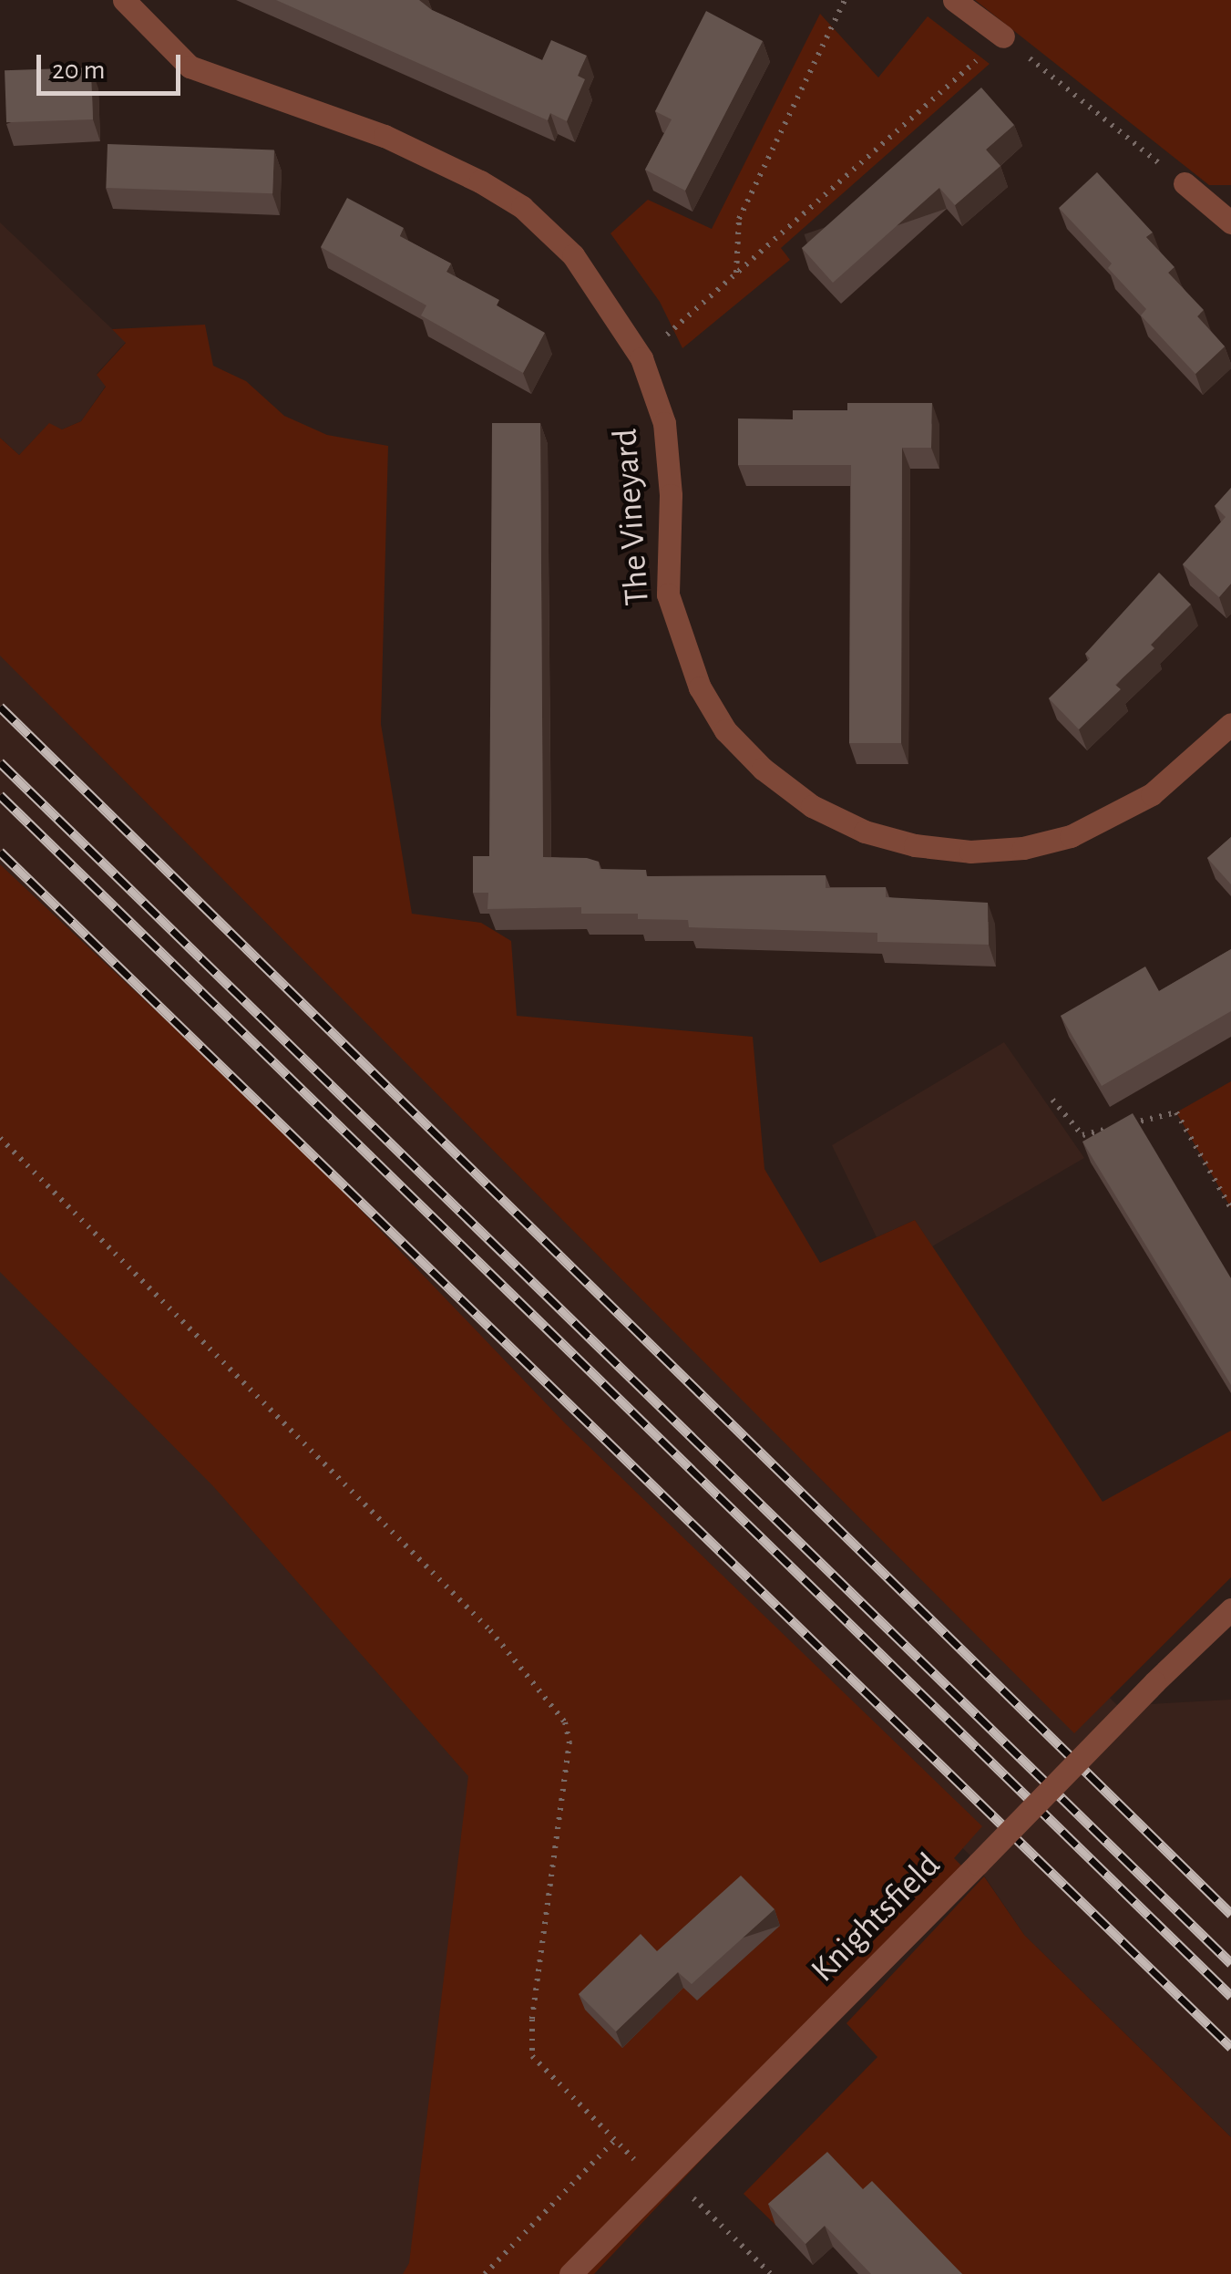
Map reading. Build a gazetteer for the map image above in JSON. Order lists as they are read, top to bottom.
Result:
{
  "streets": {
    "street": ["The Vineyard", "Knightsfield"]
  },
  "scale_bar": "20 m"
}
